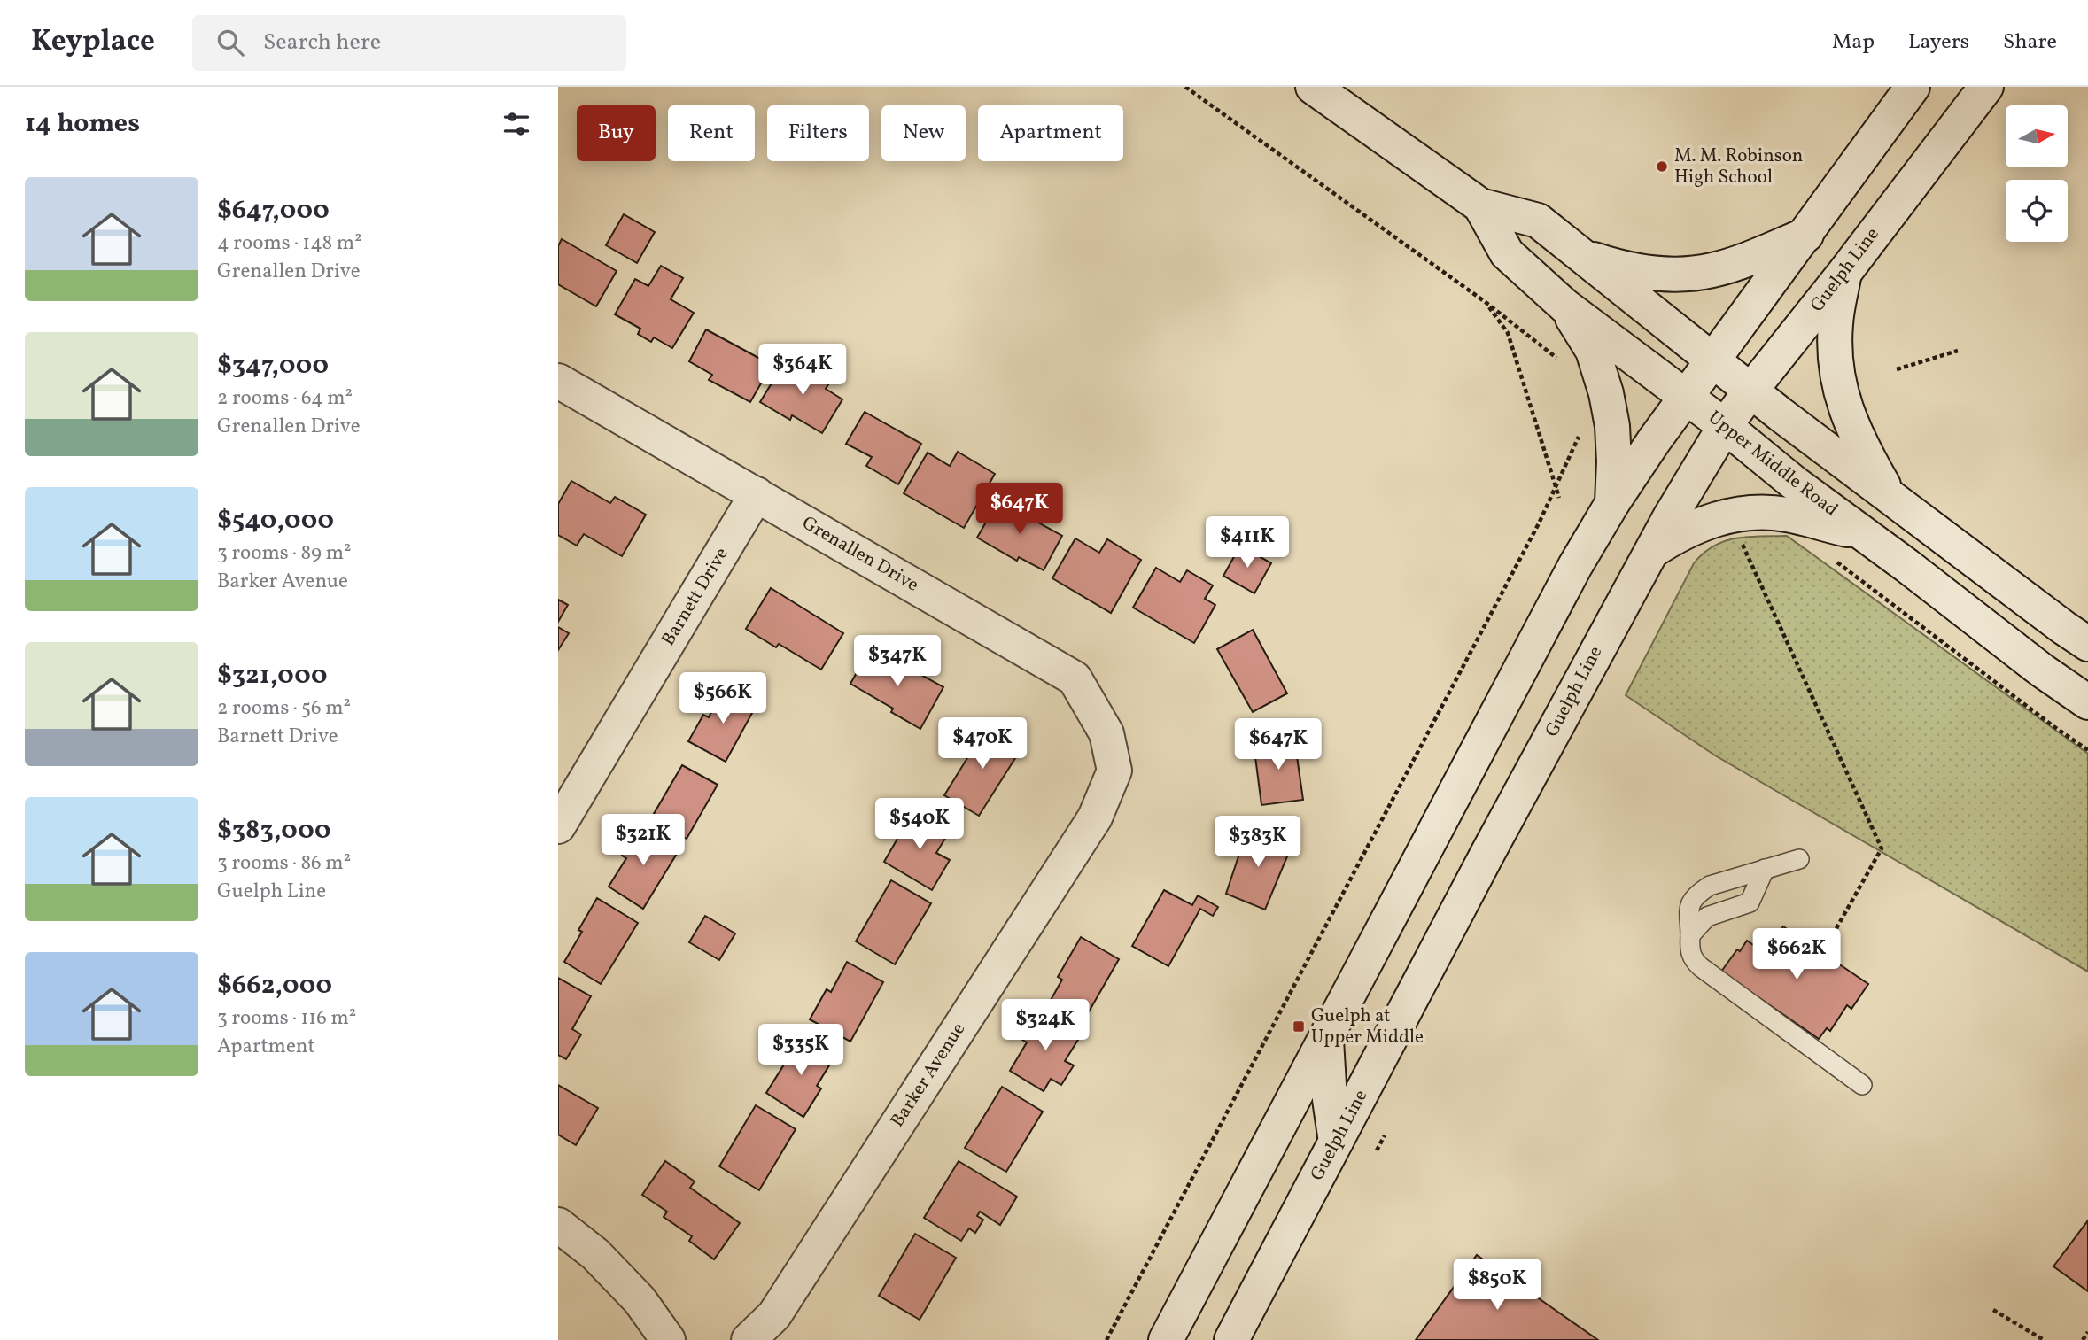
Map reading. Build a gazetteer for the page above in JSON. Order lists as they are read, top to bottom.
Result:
{
  "streets": {
    "main road": [
      "Guelph Line",
      "Upper Middle Road",
      "Grenallen Drive",
      "Barnett Drive",
      "Barker Avenue"
    ]
  },
  "crossings": [
    ["Guelph Line", "Upper Middle Road"],
    ["Grenallen Drive", "Barnett Drive"],
    ["Grenallen Drive", "Barker Avenue"]
  ],
  "places": {
    "other": ["M. M. Robinson High School"],
    "transit": ["Guelph at Upper Middle"]
  },
  "north": "right",
  "page": {
    "header": "Keyplace",
    "search": "Search here",
    "nav": ["Map", "Layers", "Share"],
    "heading": "14 homes",
    "chip": [
      "Buy",
      "Rent",
      "Filters",
      "New",
      "Apartment"
    ],
    "list": [
      {
        "name": "$647,000",
        "note": "4 rooms · 148 m² · Grenallen Drive"
      },
      {
        "name": "$347,000",
        "note": "2 rooms · 64 m² · Grenallen Drive"
      },
      {
        "name": "$540,000",
        "note": "3 rooms · 89 m² · Barker Avenue"
      },
      {
        "name": "$321,000",
        "note": "2 rooms · 56 m² · Barnett Drive"
      },
      {
        "name": "$383,000",
        "note": "3 rooms · 86 m² · Guelph Line"
      },
      {
        "name": "$662,000",
        "note": "3 rooms · 116 m² · Apartment"
      }
    ],
    "price": [
      "$364K",
      "$647K",
      "$411K",
      "$347K",
      "$566K",
      "$470K",
      "$647K",
      "$540K",
      "$321K",
      "$383K",
      "$662K",
      "$324K",
      "$335K",
      "$850K"
    ]
  }
}
